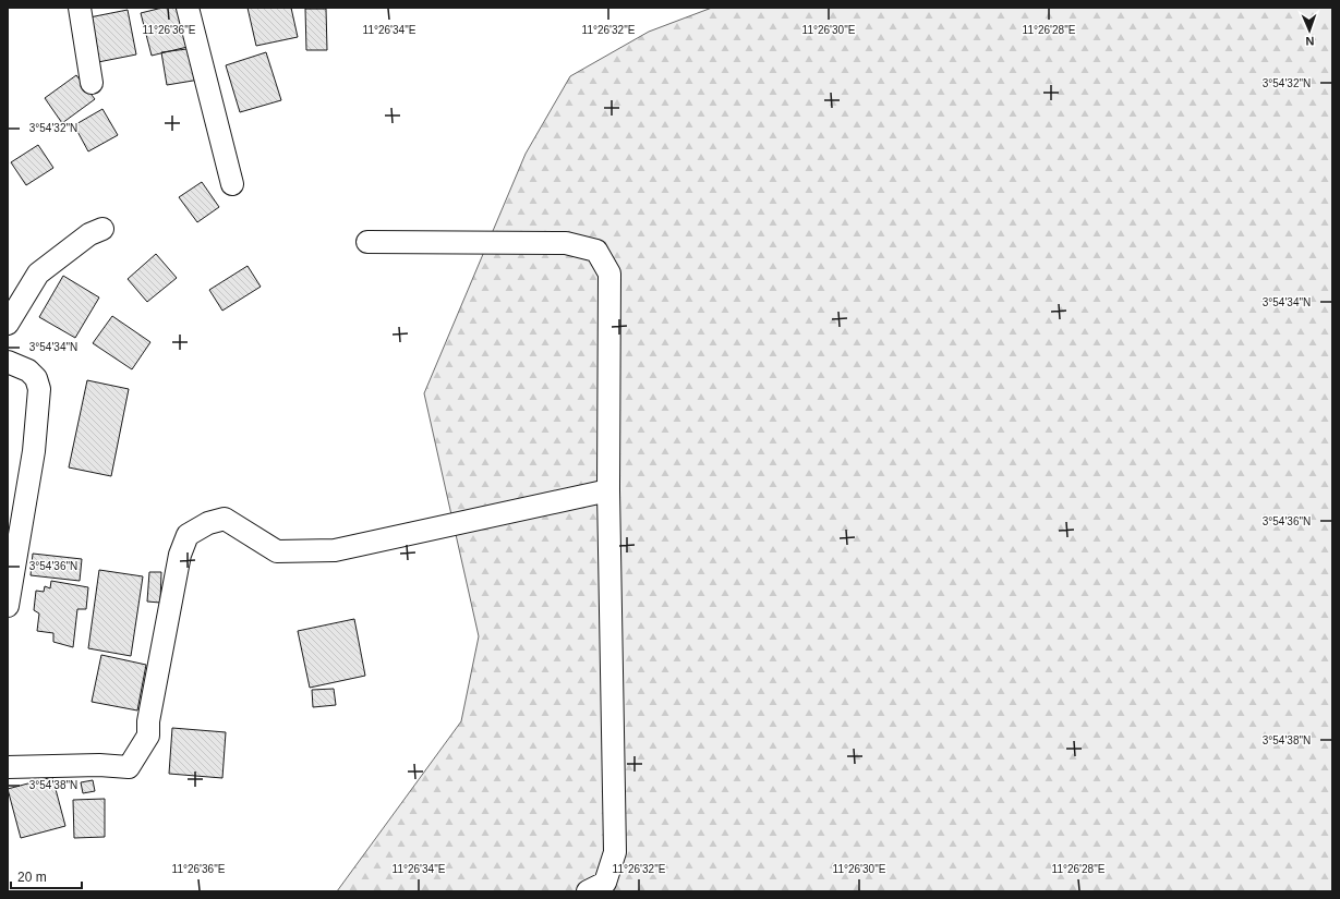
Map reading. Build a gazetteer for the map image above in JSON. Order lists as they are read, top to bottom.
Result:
{
  "scale_bar": "20 m",
  "north": "bottom",
  "coordinates": [
    "11°26'36\"E",
    "11°26'34\"E",
    "11°26'32\"E",
    "11°26'30\"E",
    "11°26'28\"E",
    "3°54'32\"N",
    "3°54'34\"N",
    "3°54'36\"N",
    "3°54'38\"N"
  ]
}
